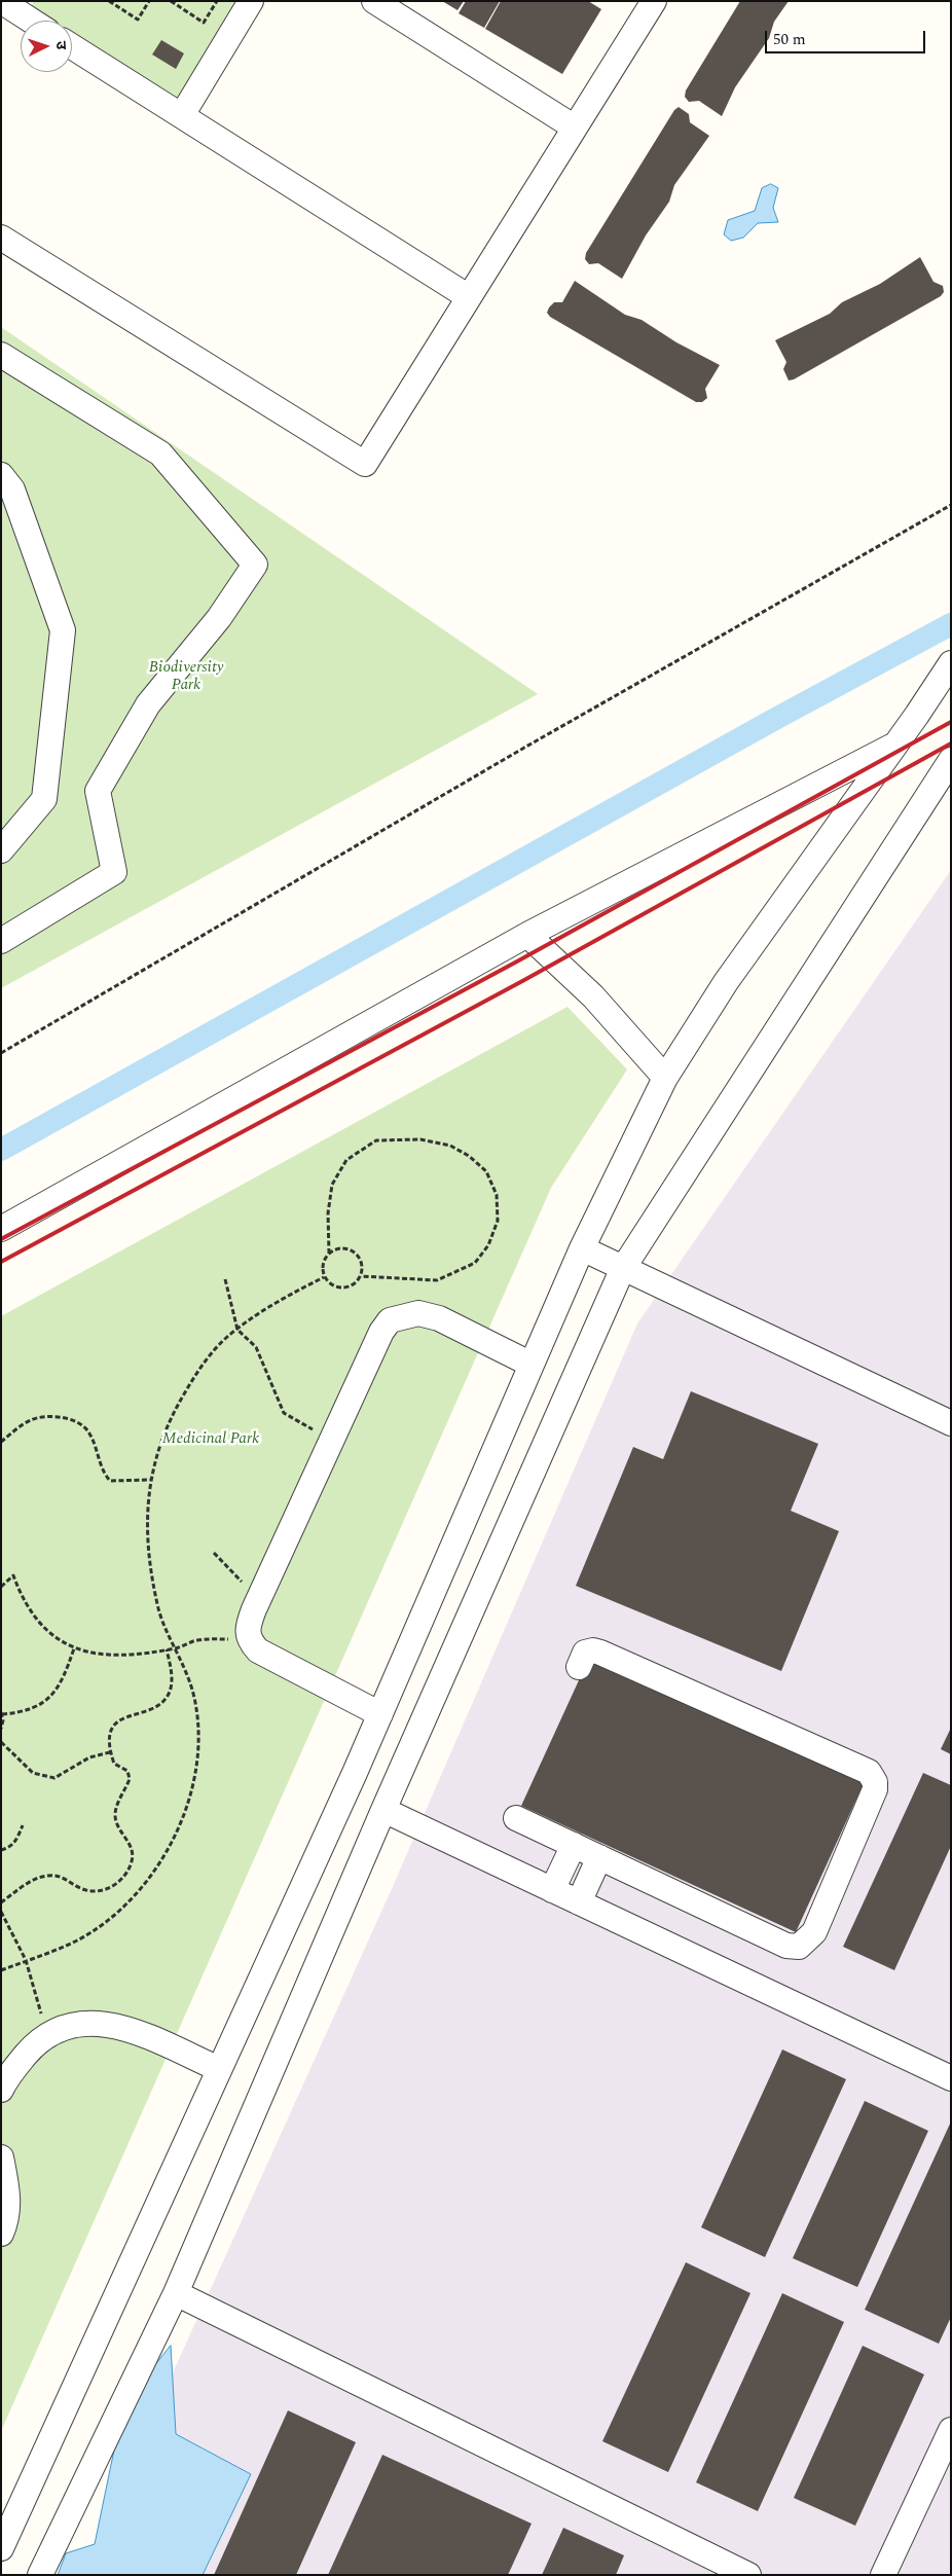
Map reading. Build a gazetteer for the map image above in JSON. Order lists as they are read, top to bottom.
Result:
{
  "parks": ["Biodiversity Park", "Medicinal Park"],
  "scale_bar": "50 m",
  "north": "right"
}
